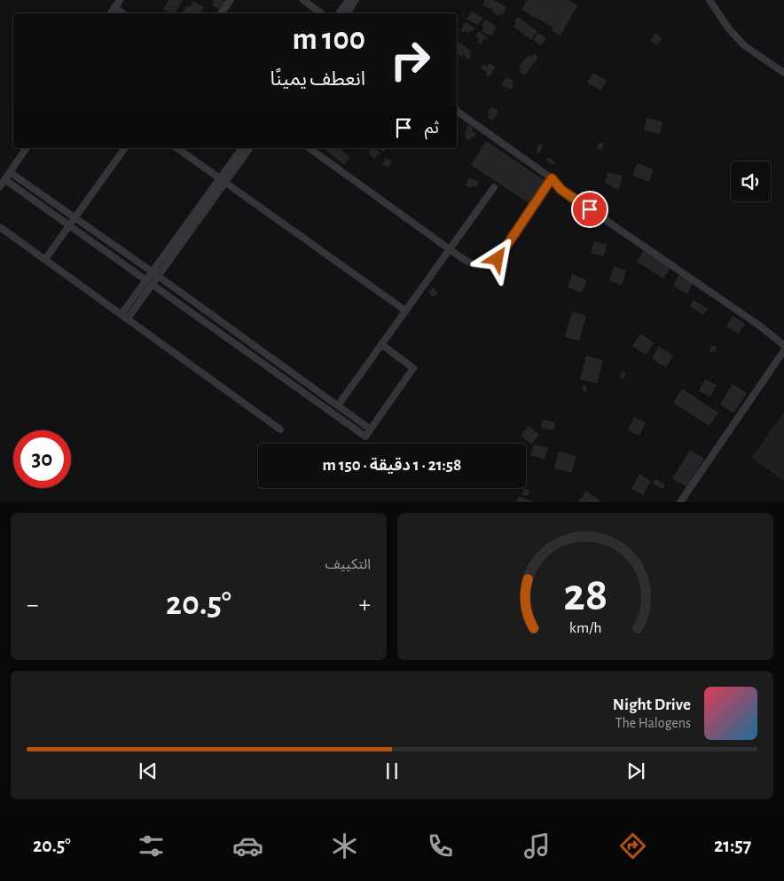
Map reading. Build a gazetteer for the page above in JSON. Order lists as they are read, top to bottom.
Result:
{
  "page": {
    "turn": ["100 m", "انعطف يمينًا"],
    "then": "ثم",
    "limit": "30",
    "trip": "21:58 · 1 دقيقة · 150 m",
    "tile": "التكييف",
    "heat": ["−", "20.5°", "+"],
    "song": ["Night Drive", "The Halogens"],
    "tabs": ["21:57", "20.5°"],
    "gauge": ["28", "km/h"]
  }
}
